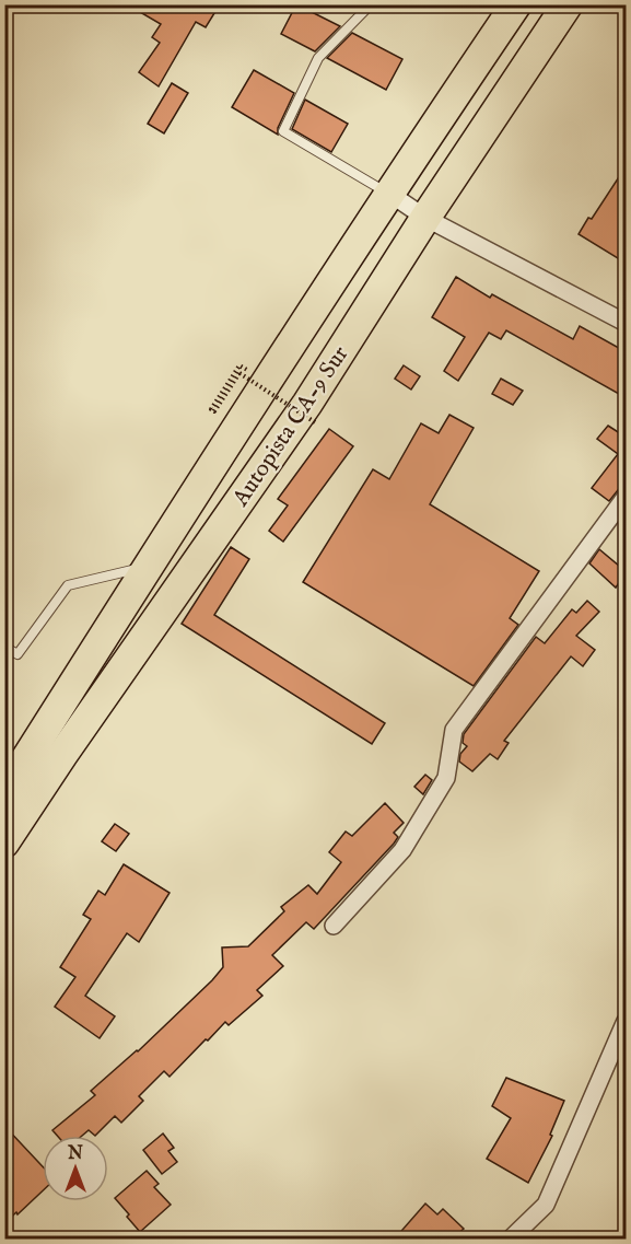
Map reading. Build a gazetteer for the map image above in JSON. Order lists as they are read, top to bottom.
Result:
{
  "streets": {
    "highway": ["Autopista CA-9 Sur"]
  },
  "north": "top"
}
